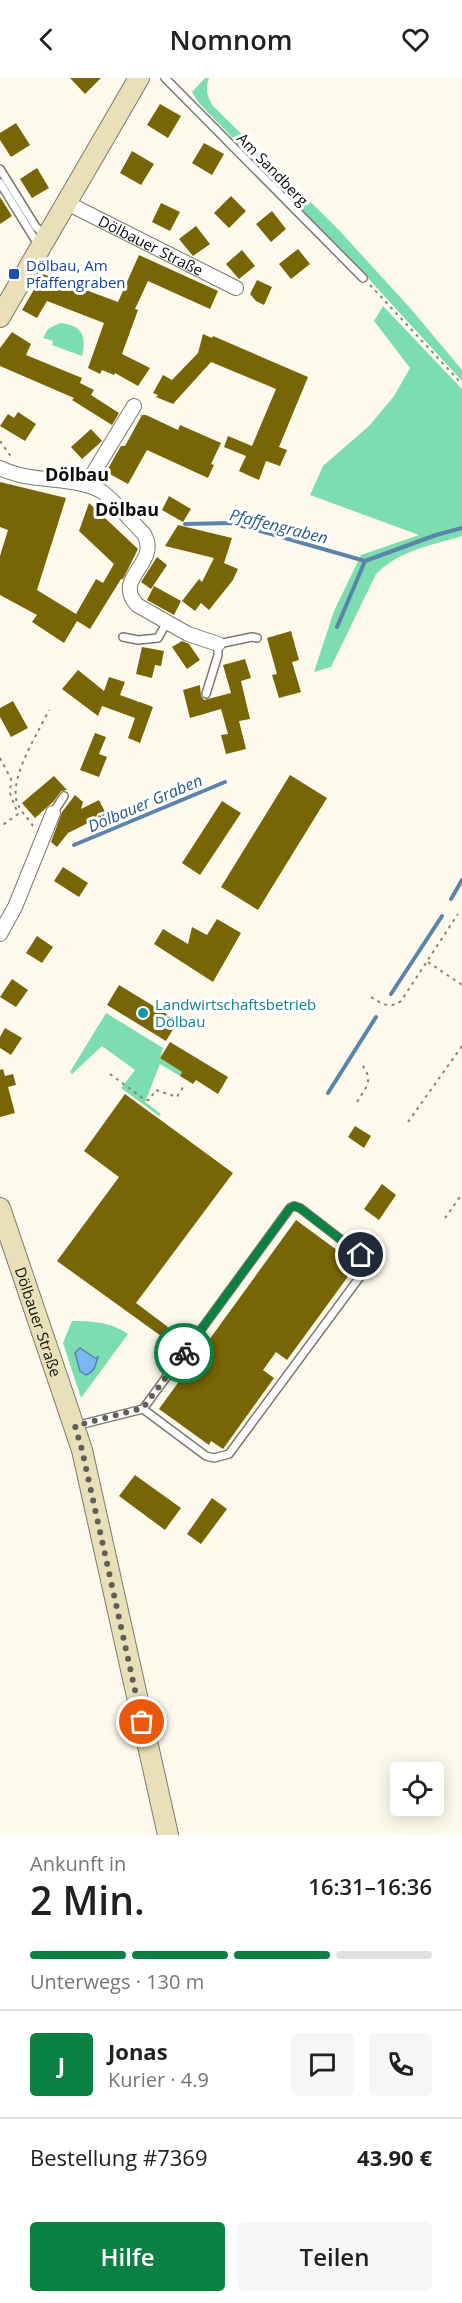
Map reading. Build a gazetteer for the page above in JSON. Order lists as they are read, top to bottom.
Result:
{
  "streets": {
    "street": ["Dölbauer Straße"],
    "lane": ["Am Sandberg"]
  },
  "districts": ["Dölbau", "Dölbau"],
  "water": ["Pfaffengraben", "Dölbauer Graben"],
  "places": {
    "transit": ["Dölbau, Am Pfaffengraben"],
    "other": ["Landwirtschaftsbetrieb Dölbau"]
  },
  "page": {
    "header": "Nomnom",
    "heading": ["2 Min.", "Ankunft in", "16:31–16:36"],
    "panel": [
      "Jonas",
      "Kurier · 4.9",
      "Bestellung #7369",
      "43.90 €"
    ],
    "bar": "Unterwegs · 130 m",
    "round": "J",
    "buttons": ["Hilfe", "Teilen"]
  }
}
